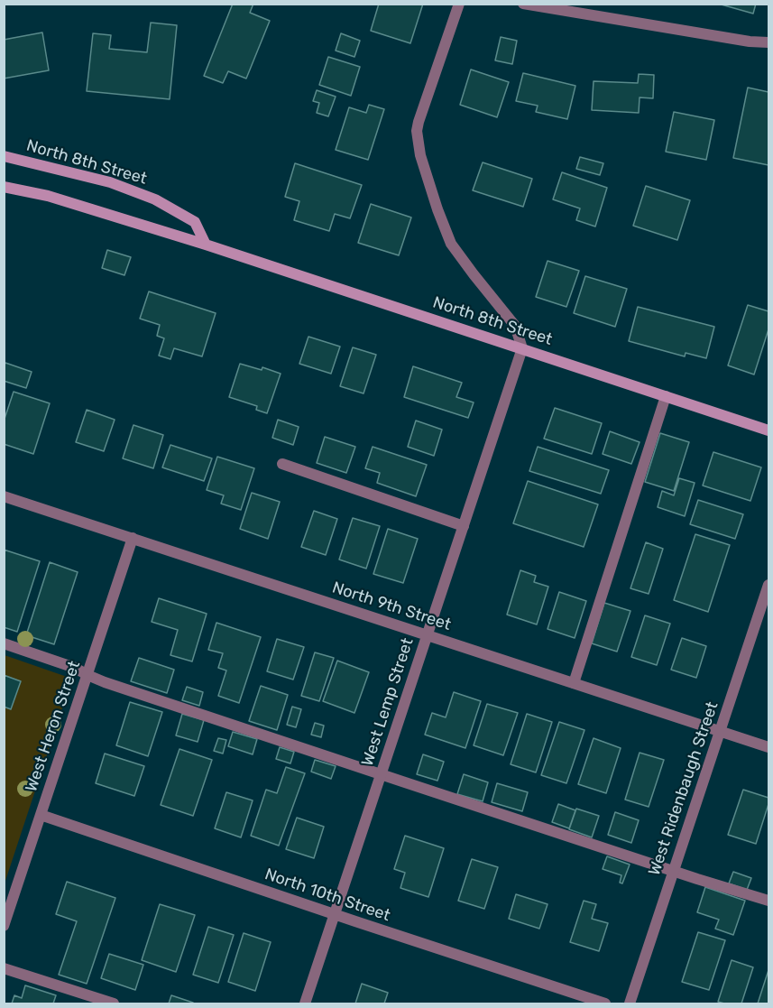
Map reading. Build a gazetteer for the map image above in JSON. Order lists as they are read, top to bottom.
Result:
{
  "streets": {
    "street": [
      "North 8th Street",
      "North 9th Street",
      "West Lemp Street",
      "West Heron Street",
      "West Ridenbaugh Street",
      "North 10th Street"
    ]
  },
  "crossings": [
    ["North 8th Street", "West Lemp Street"],
    ["North 9th Street", "West Lemp Street"],
    ["North 9th Street", "West Heron Street"],
    ["North 9th Street", "West Ridenbaugh Street"],
    ["West Lemp Street", "North 10th Street"],
    ["West Heron Street", "North 10th Street"]
  ]
}
